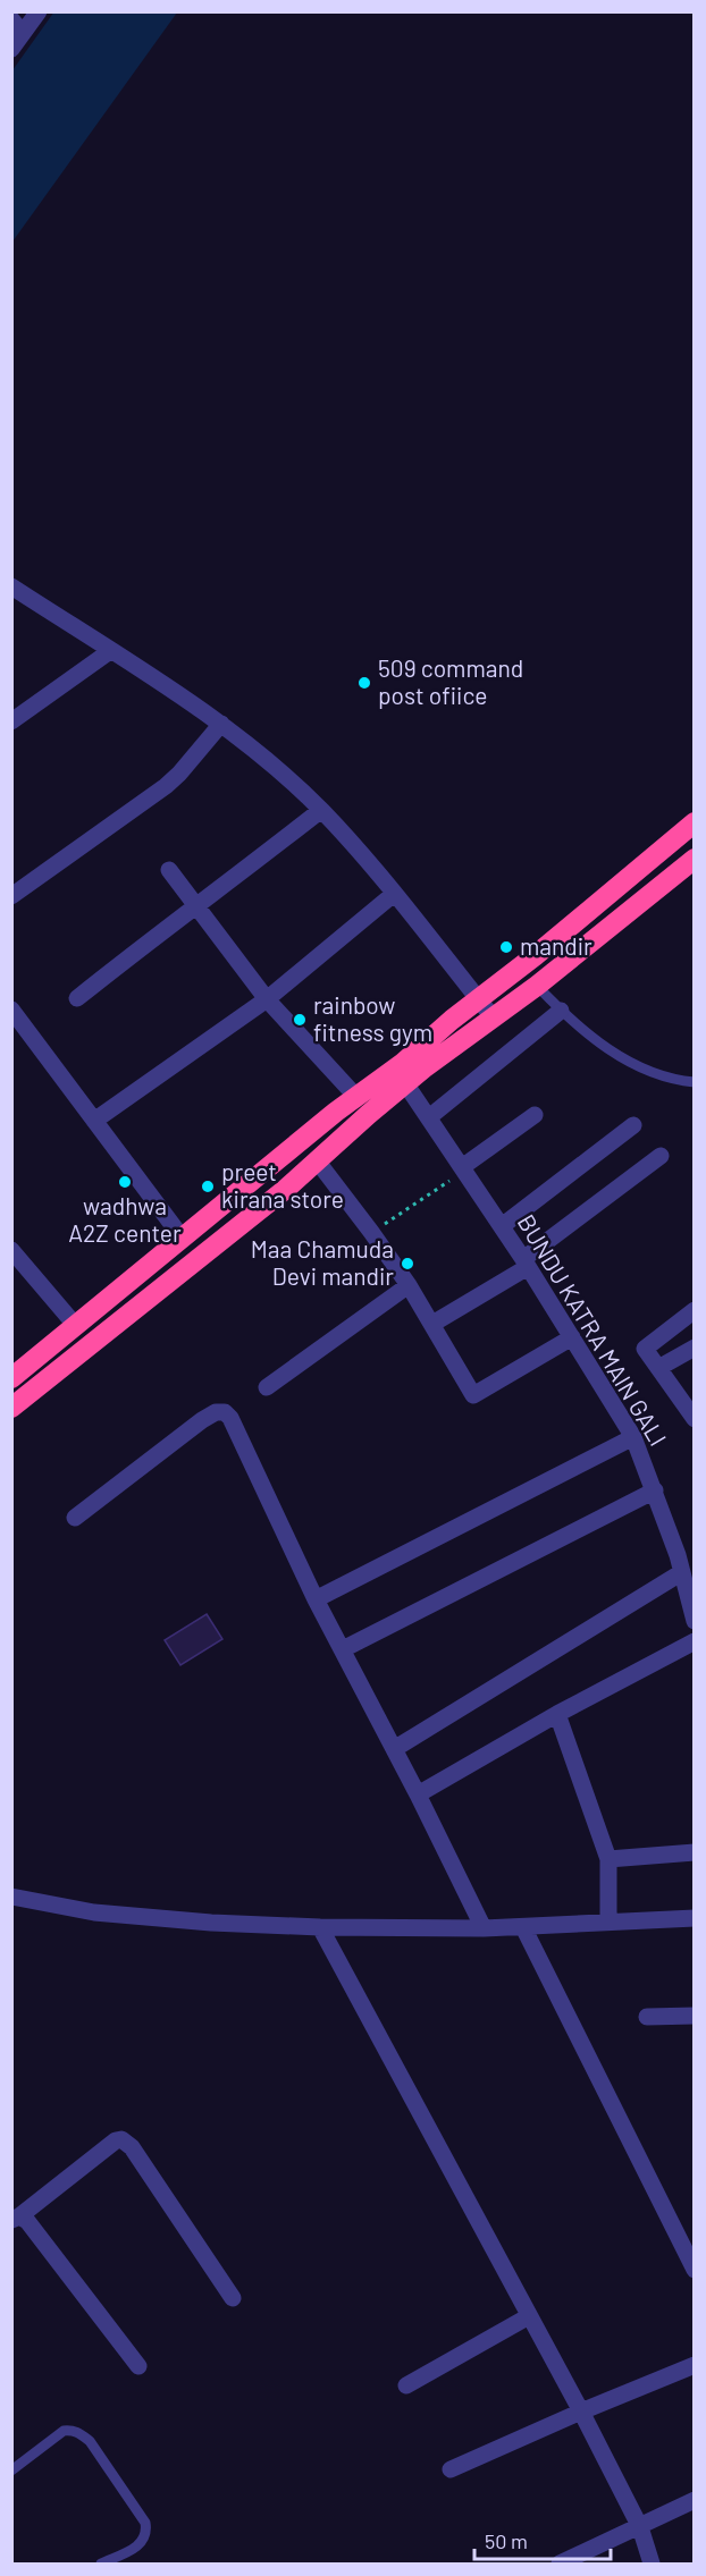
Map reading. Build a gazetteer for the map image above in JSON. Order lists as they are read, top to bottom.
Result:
{
  "streets": {
    "street": ["BUNDU KATRA MAIN GALI"]
  },
  "places": [
    "509 command post ofiice",
    "mandir",
    "rainbow fitness gym",
    "wadhwa A2Z center",
    "preet kirana store",
    "Maa Chamuda Devi mandir"
  ],
  "scale_bar": "50 m"
}
